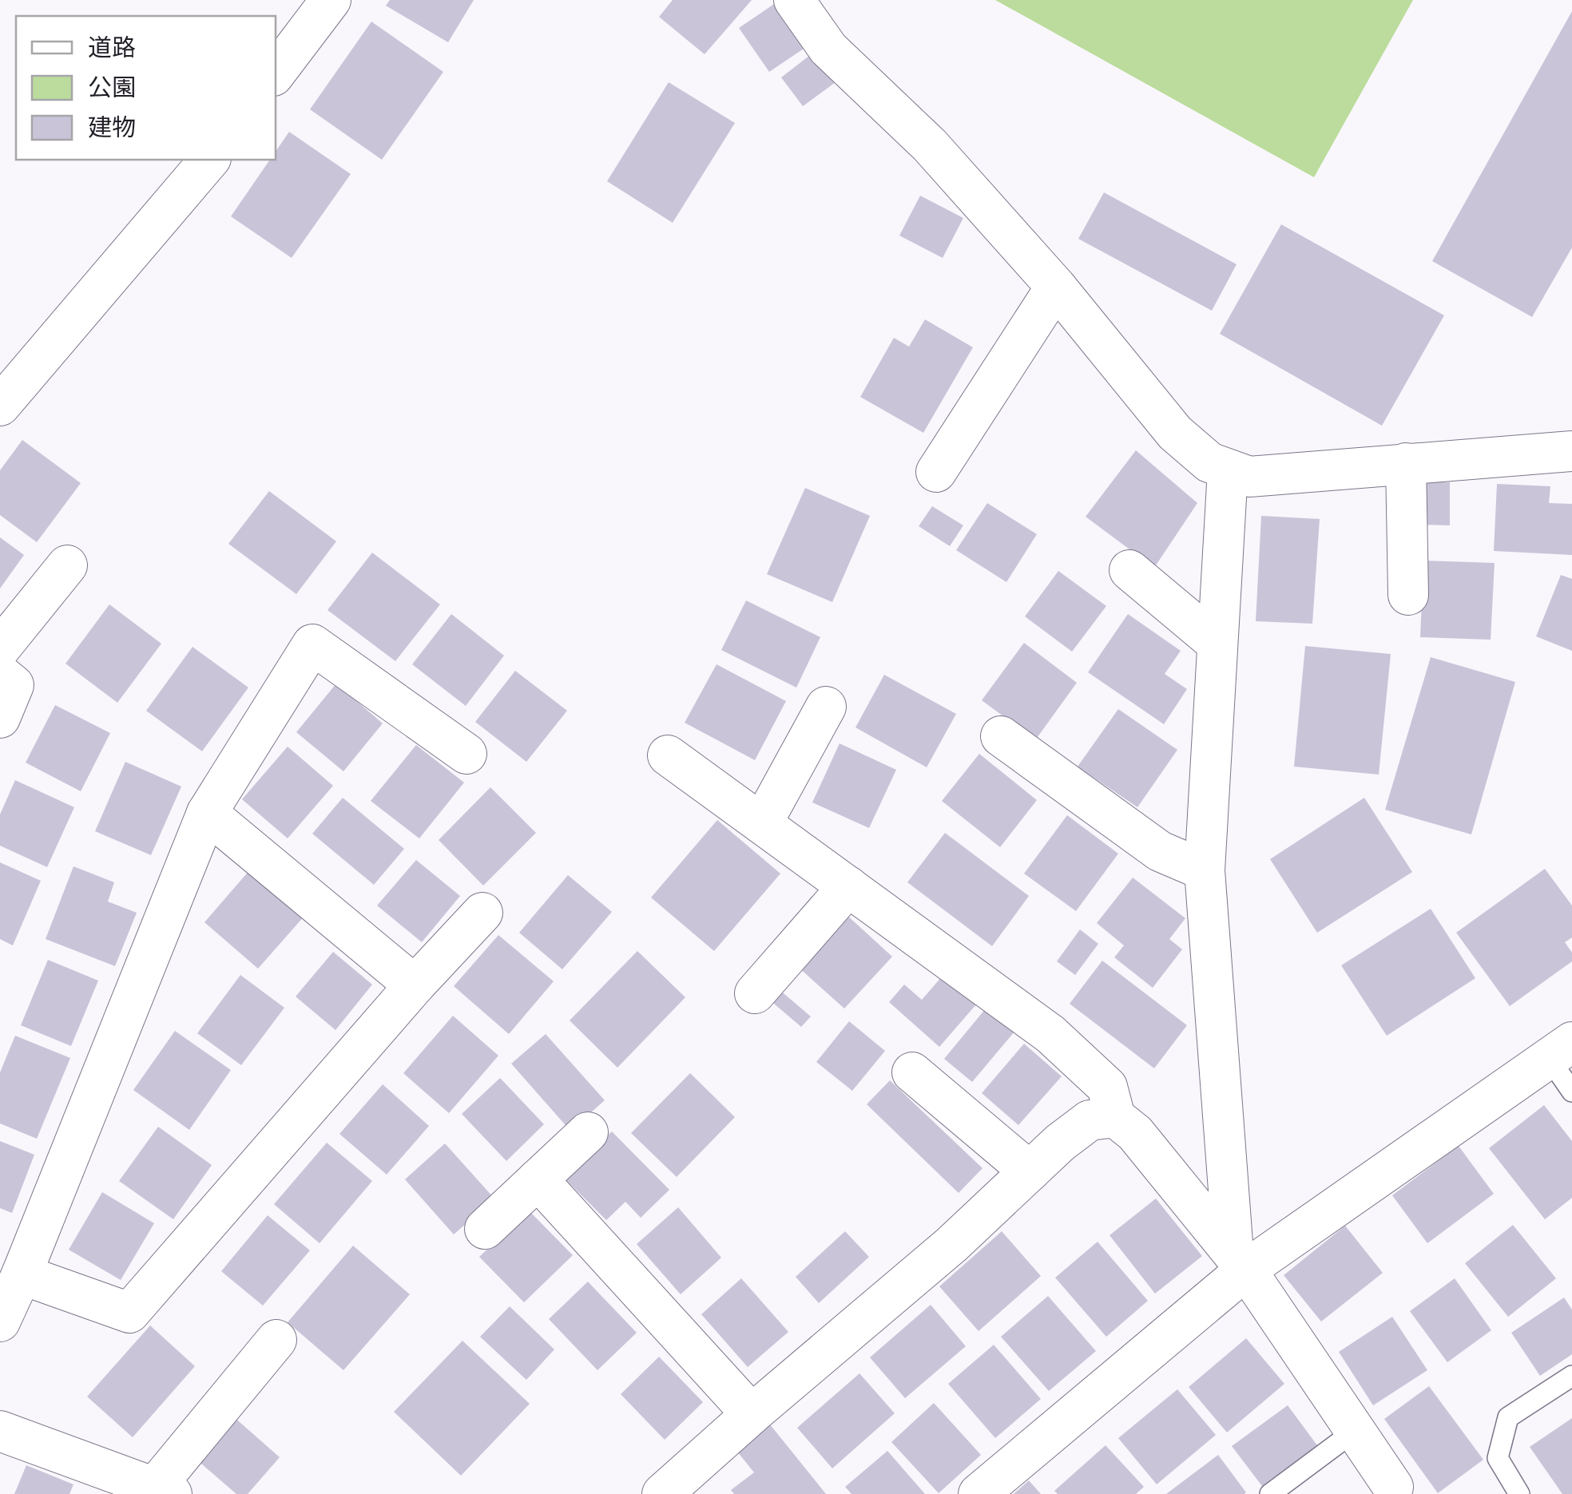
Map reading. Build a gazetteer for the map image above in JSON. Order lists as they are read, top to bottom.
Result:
{
  "legend": ["道路", "公園", "建物"]
}
